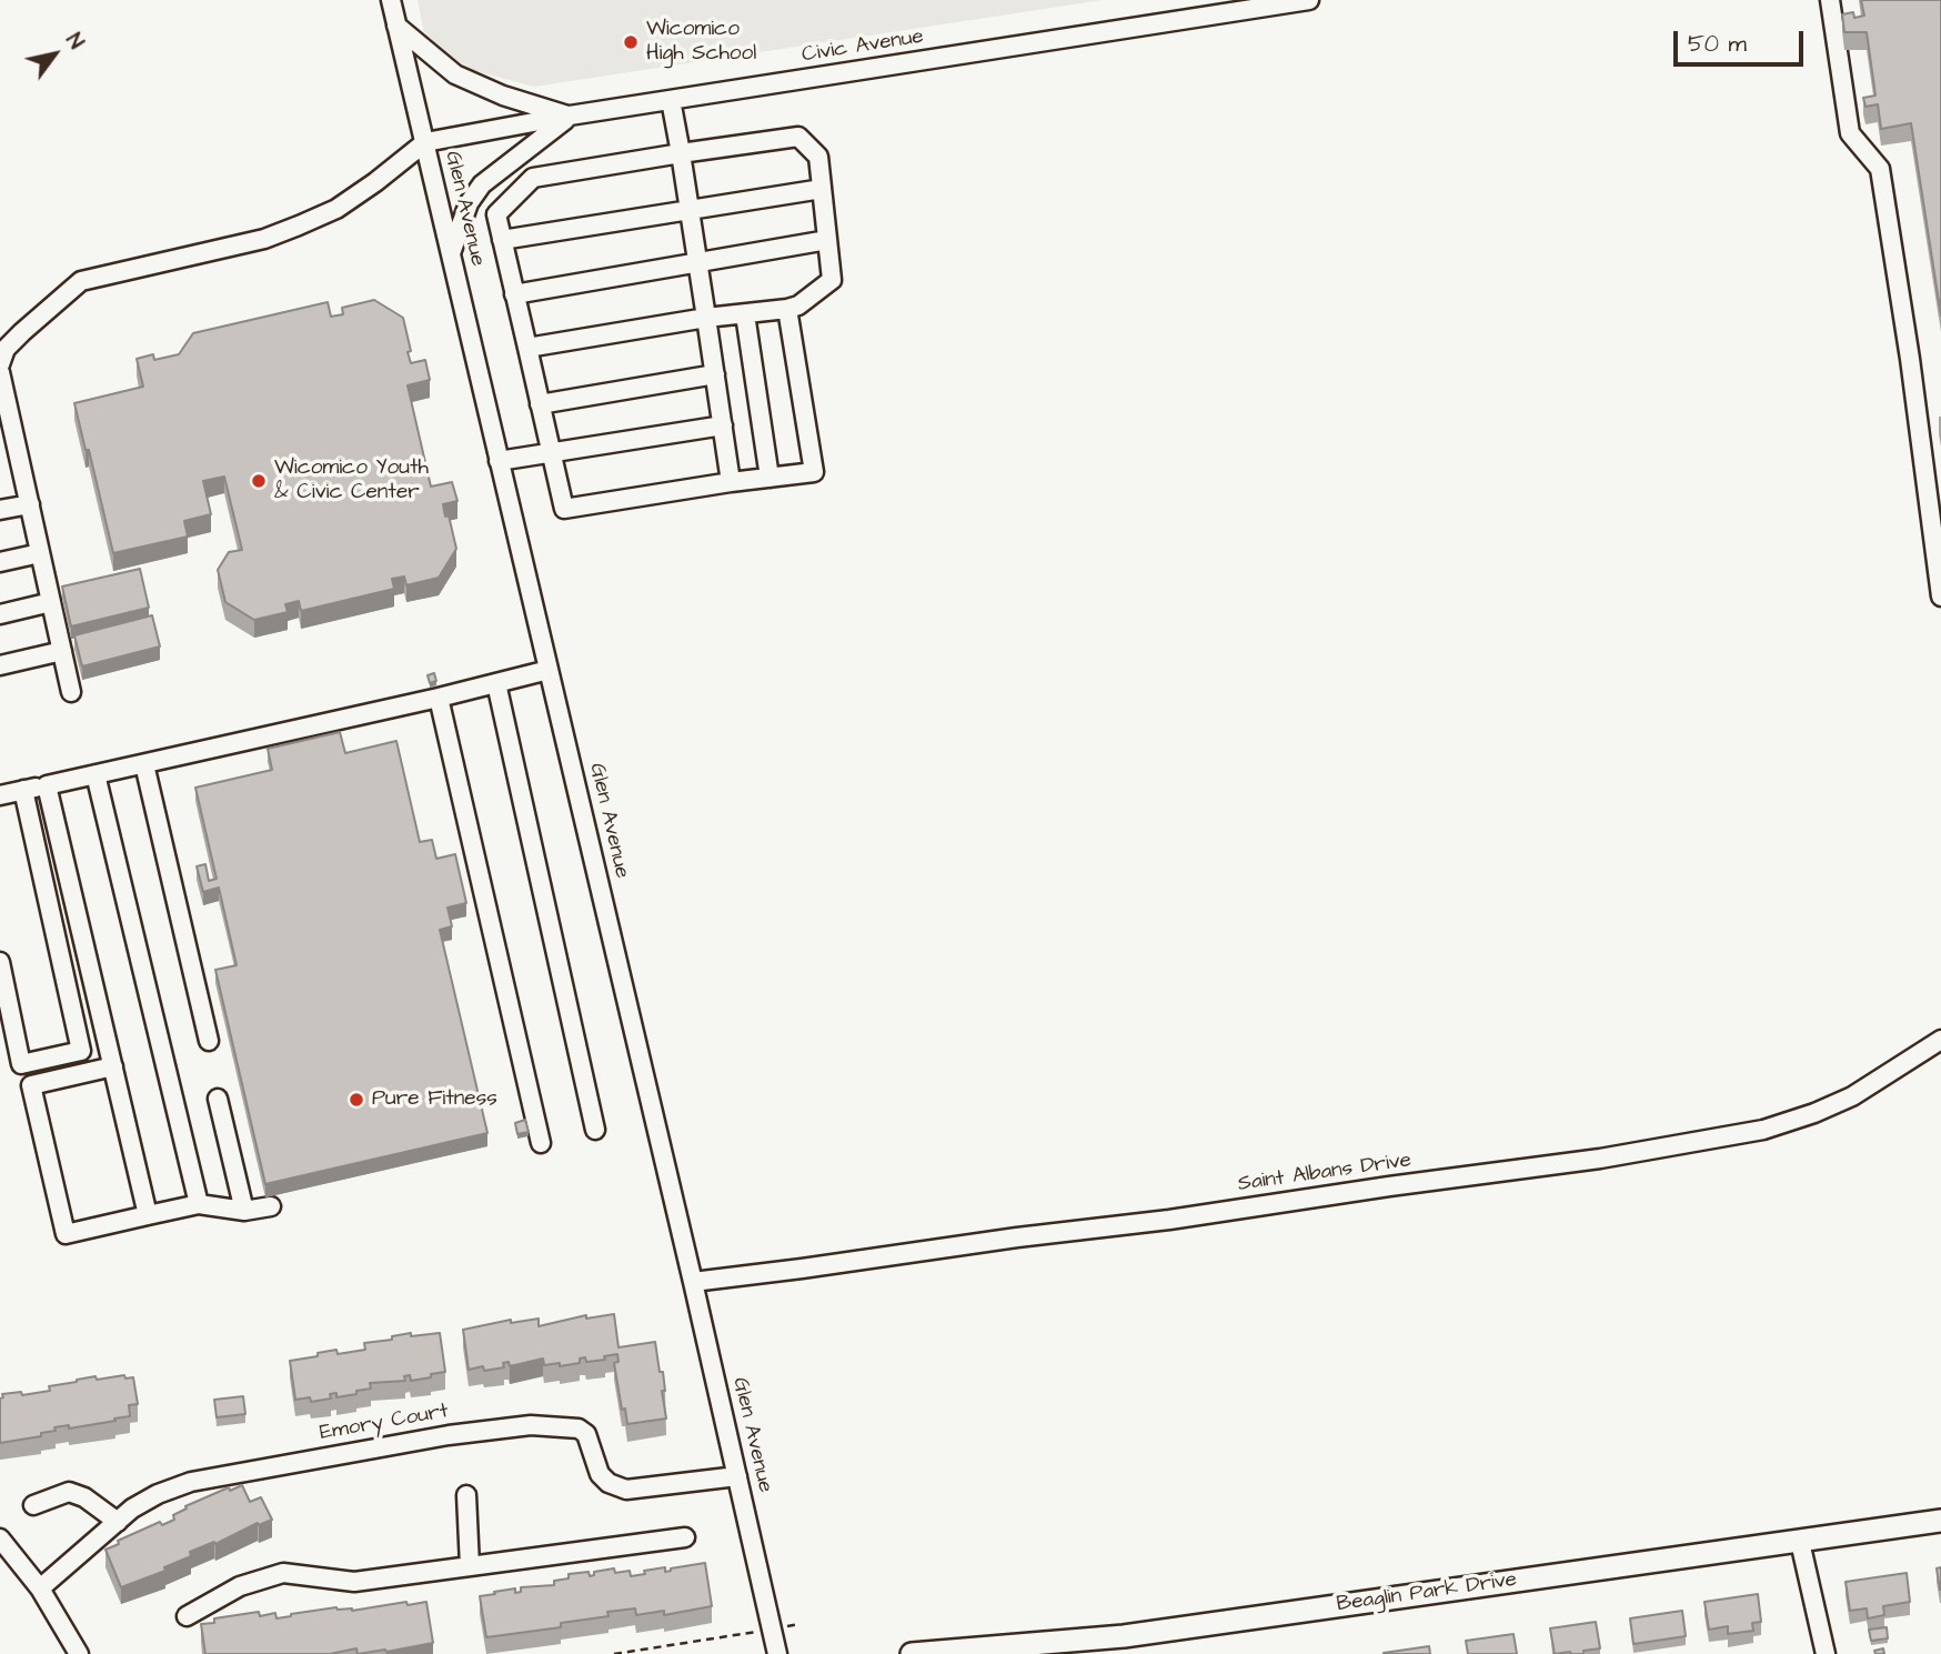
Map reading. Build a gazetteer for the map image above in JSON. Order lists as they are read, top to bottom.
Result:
{
  "streets": {
    "main road": ["Beaglin Park Drive"],
    "street": [
      "Civic Avenue",
      "Glen Avenue",
      "Saint Albans Drive",
      "Emory Court"
    ]
  },
  "crossings": [
    ["Civic Avenue", "Glen Avenue"],
    ["Glen Avenue", "Saint Albans Drive"],
    ["Glen Avenue", "Emory Court"]
  ],
  "places": ["Wicomico High School", "Wicomico Youth & Civic Center", "Pure Fitness"],
  "scale_bar": "50 m",
  "north": "top right"
}
